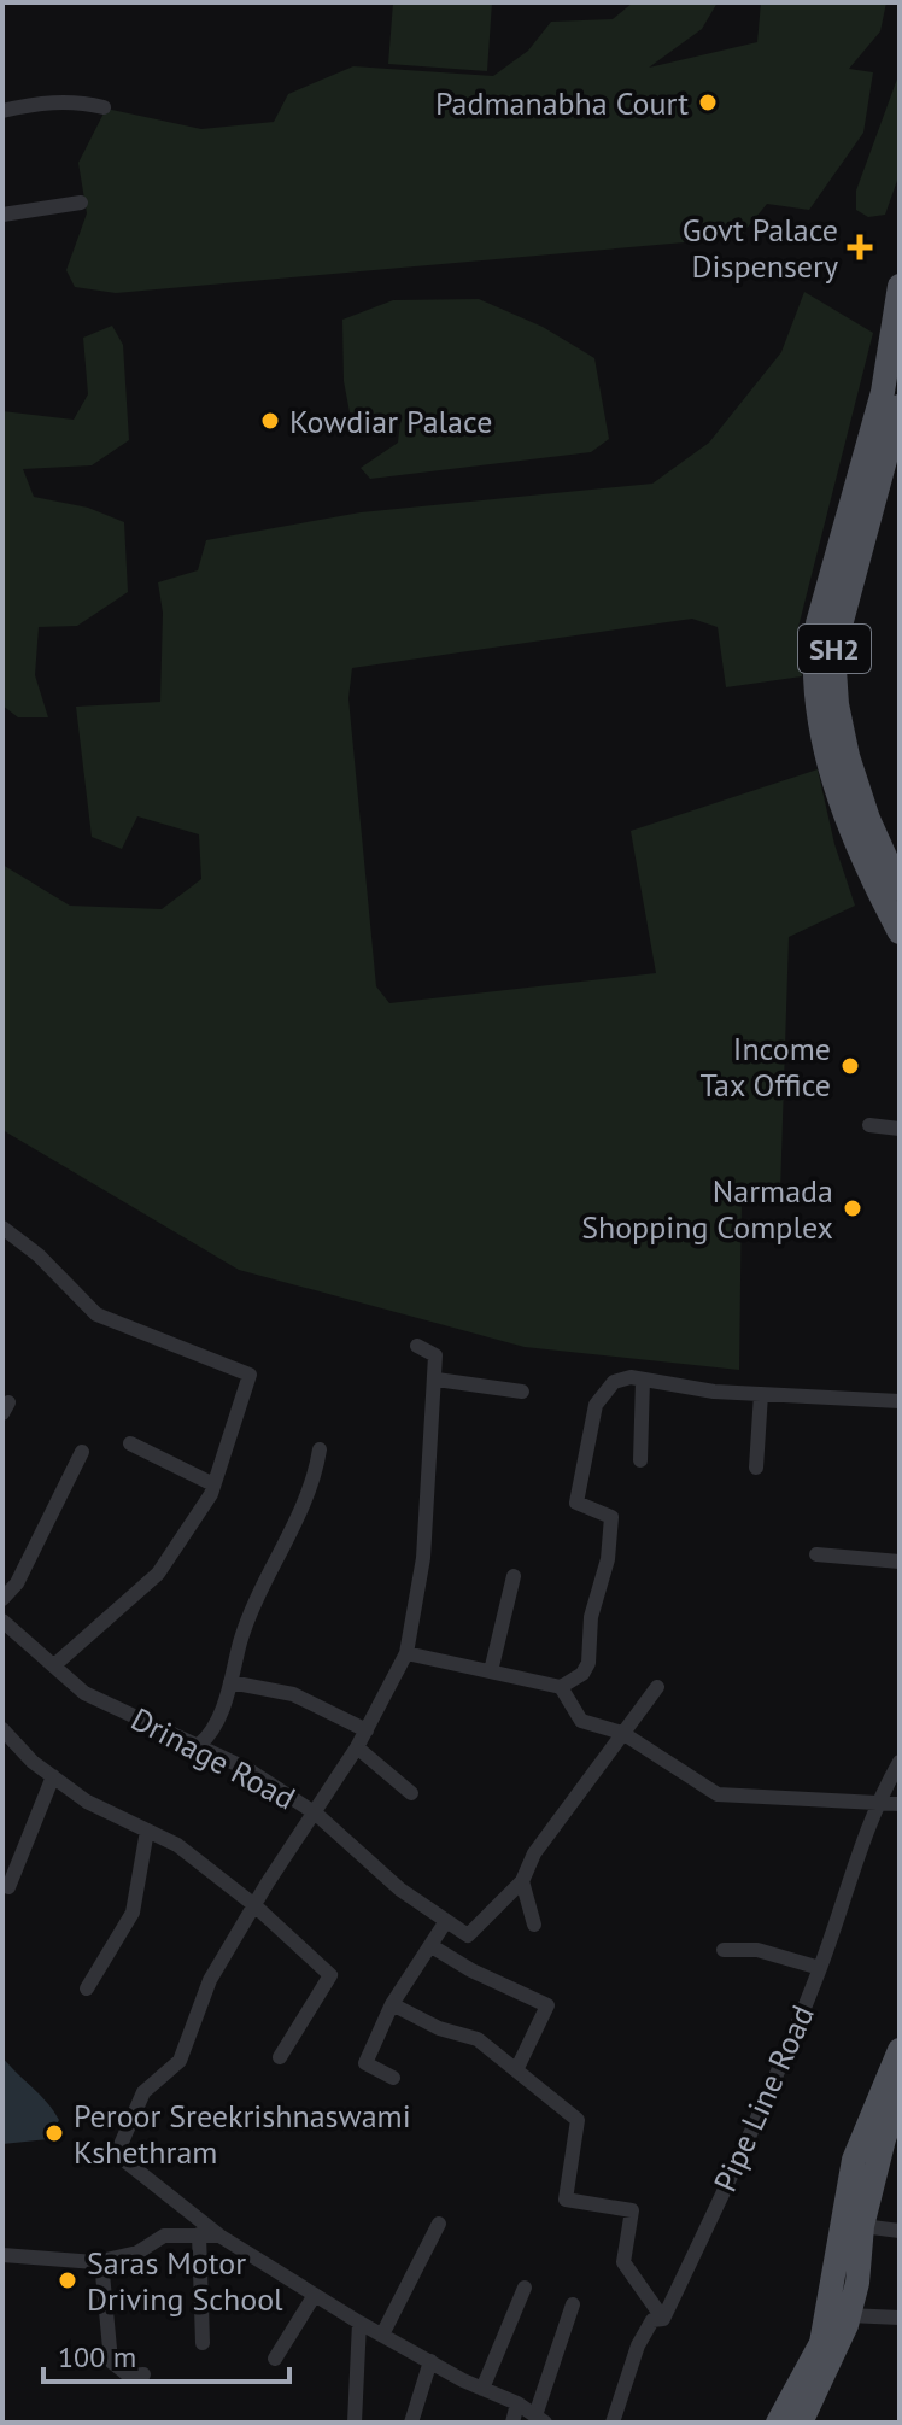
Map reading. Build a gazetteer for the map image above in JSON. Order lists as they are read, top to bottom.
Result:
{
  "streets": {
    "main road": ["SH2"],
    "street": ["Drinage Road", "Pipe Line Road"]
  },
  "places": {
    "other": [
      "Padmanabha Court",
      "Kowdiar Palace",
      "Income Tax Office",
      "Narmada Shopping Complex",
      "Peroor Sreekrishnaswami Kshethram",
      "Saras Motor Driving School"
    ],
    "health": ["Govt Palace Dispensery"]
  },
  "scale_bar": "100 m"
}
